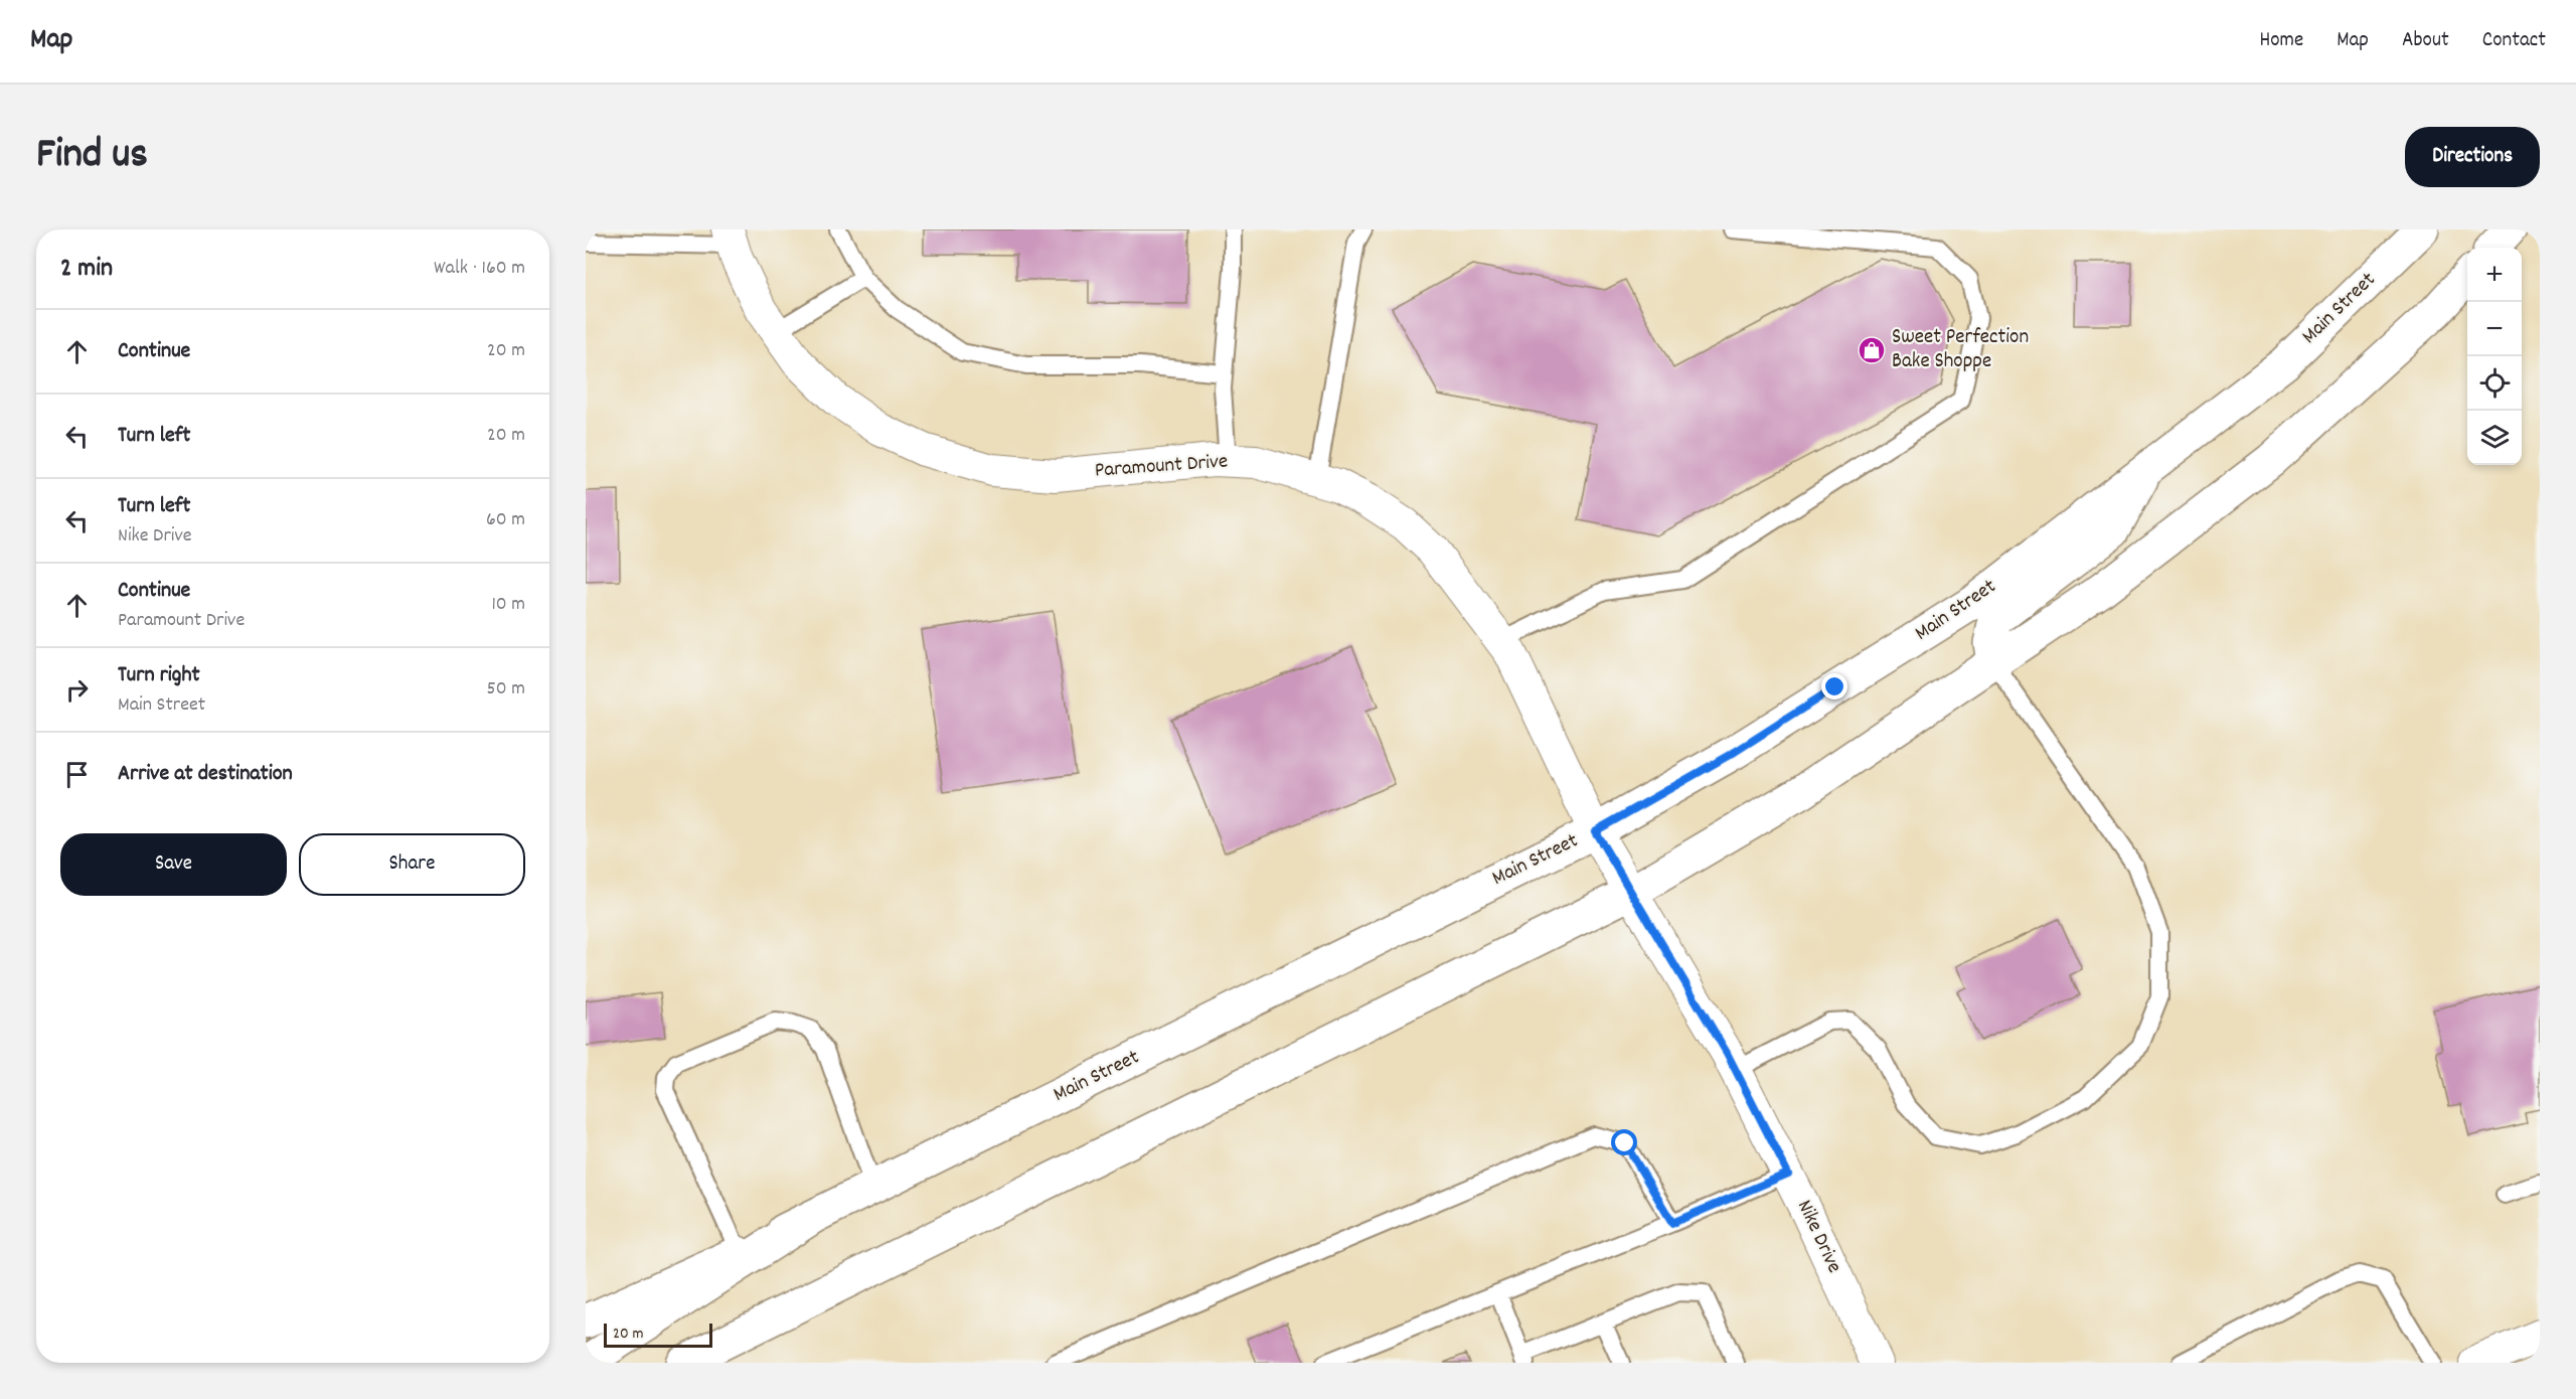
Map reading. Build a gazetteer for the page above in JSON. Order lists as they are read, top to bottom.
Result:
{
  "streets": {
    "main road": ["Main Street"],
    "street": ["Paramount Drive", "Nike Drive"]
  },
  "crossings": [
    ["Main Street", "Paramount Drive"],
    ["Paramount Drive", "Nike Drive"]
  ],
  "places": {
    "shop": ["Sweet Perfection Bake Shoppe"]
  },
  "scale_bar": "20 m",
  "page": {
    "header": "Map",
    "nav": [
      "Home",
      "Map",
      "About",
      "Contact"
    ],
    "title": "Find us",
    "buttons": [
      "Directions",
      ["Save", "Share"]
    ],
    "heading": ["2 min", "Walk · 160 m"],
    "map_buttons": ["+", "−"],
    "list": [
      ["Continue", "20 m"],
      ["Turn left", "20 m"],
      ["Turn left", "Nike Drive", "60 m"],
      ["Continue", "Paramount Drive", "10 m"],
      ["Turn right", "Main Street", "50 m"],
      "Arrive at destination"
    ],
    "scale": "20 m"
  }
}
